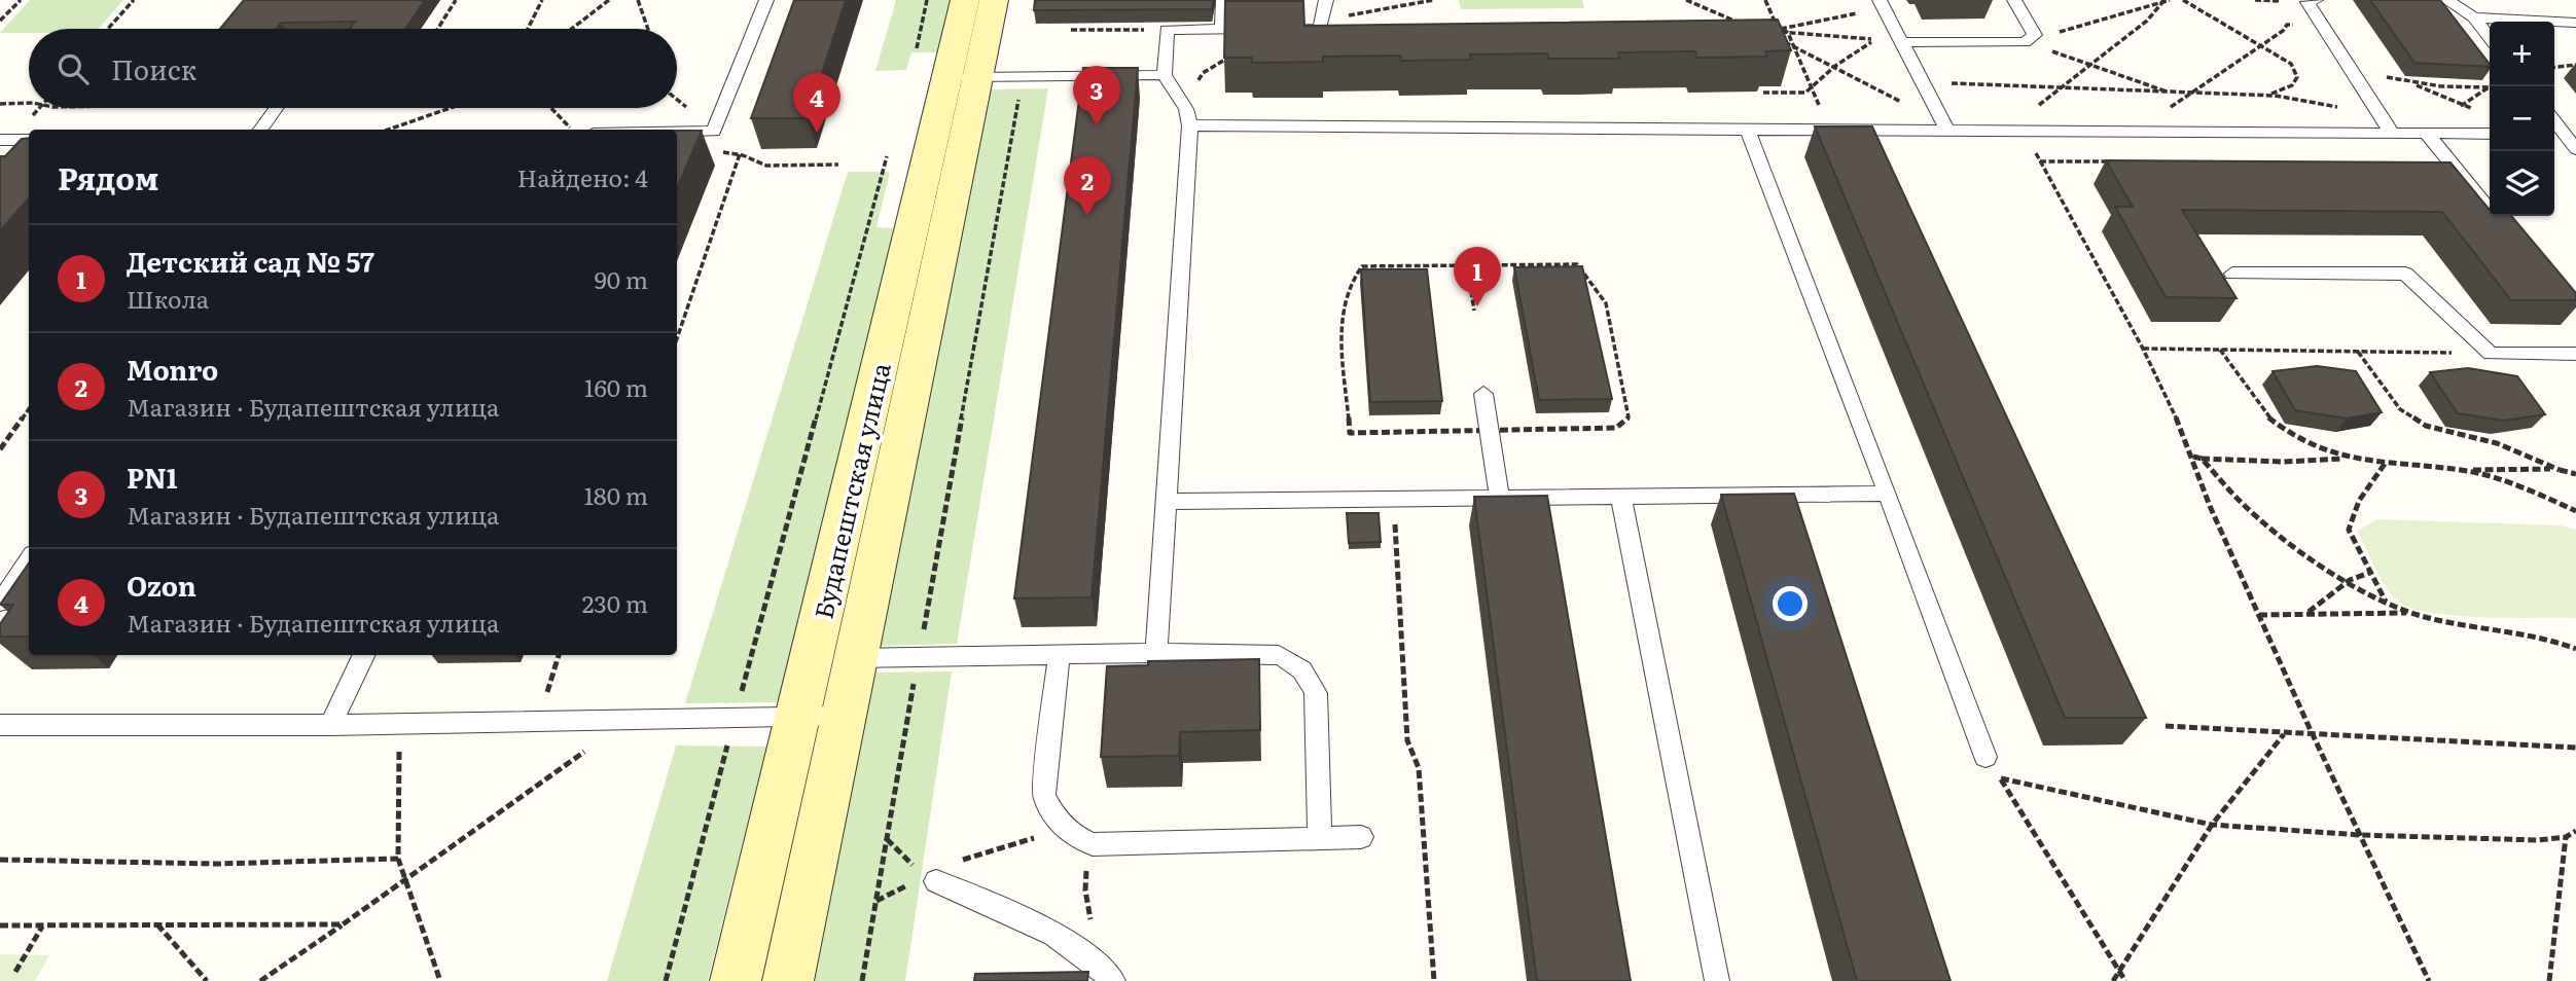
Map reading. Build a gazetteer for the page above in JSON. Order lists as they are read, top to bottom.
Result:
{
  "streets": {
    "street": ["Будапештская улица"]
  },
  "page": {
    "map_buttons": ["+", "−"],
    "search": "Поиск",
    "pins": [
      "3",
      "4",
      "2",
      "1"
    ],
    "heading": ["Рядом", "Найдено: 4"],
    "list": [
      {
        "mark": "1",
        "name": "Детский сад № 57",
        "note": "Школа",
        "value": "90 m"
      },
      {
        "mark": "2",
        "name": "Monro",
        "note": "Магазин · Будапештская улица",
        "value": "160 m"
      },
      {
        "mark": "3",
        "name": "PN1",
        "note": "Магазин · Будапештская улица",
        "value": "180 m"
      },
      {
        "mark": "4",
        "name": "Ozon",
        "note": "Магазин · Будапештская улица",
        "value": "230 m"
      }
    ]
  }
}
